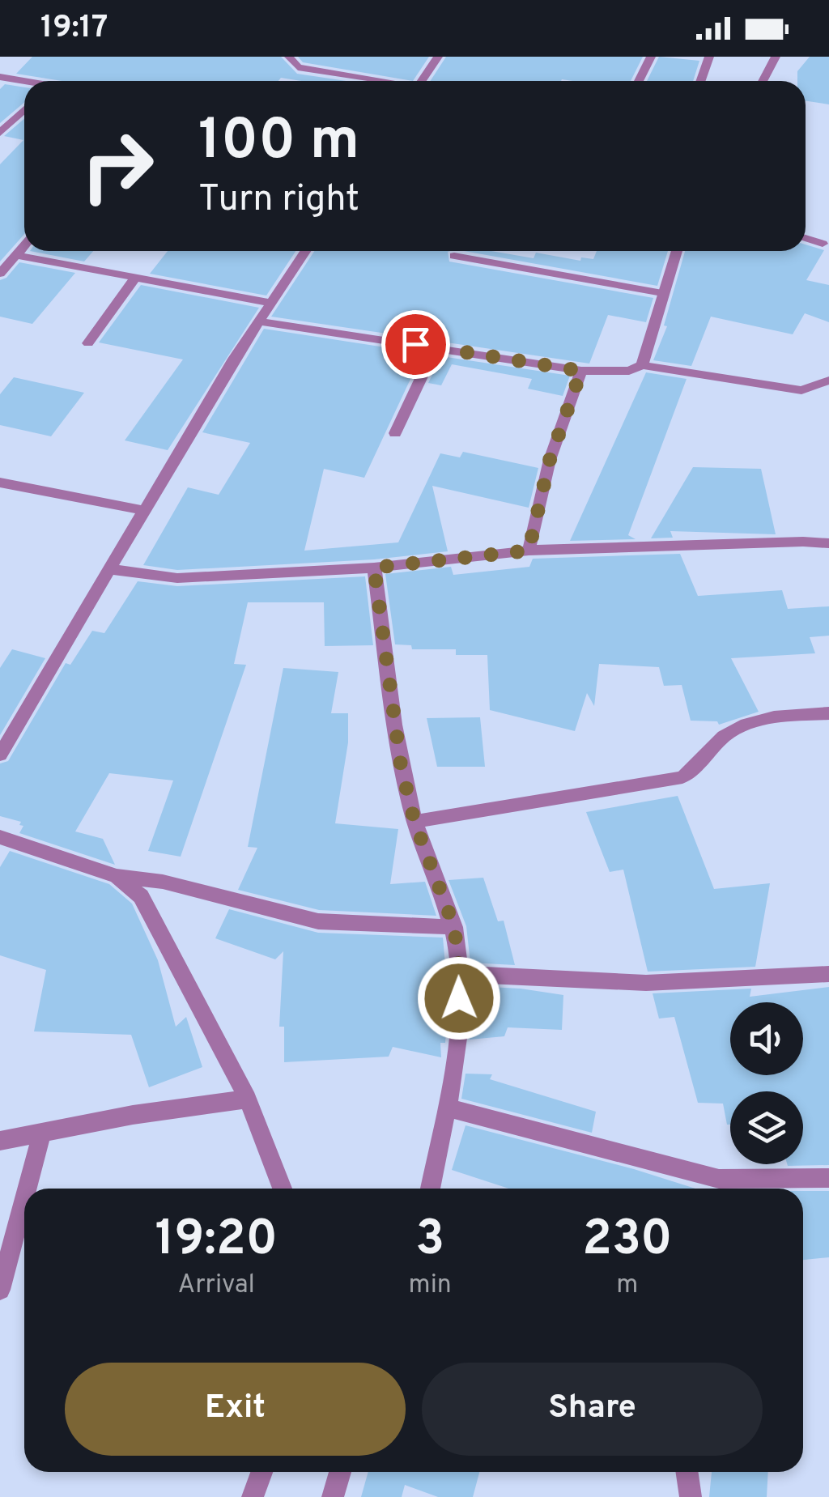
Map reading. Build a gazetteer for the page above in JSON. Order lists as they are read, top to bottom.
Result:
{
  "page": {
    "status": "19:17",
    "turn": ["100 m", "Turn right"],
    "eta": [
      "19:20",
      "Arrival",
      "3",
      "min",
      "230",
      "m"
    ],
    "buttons": ["Exit", "Share"]
  }
}
